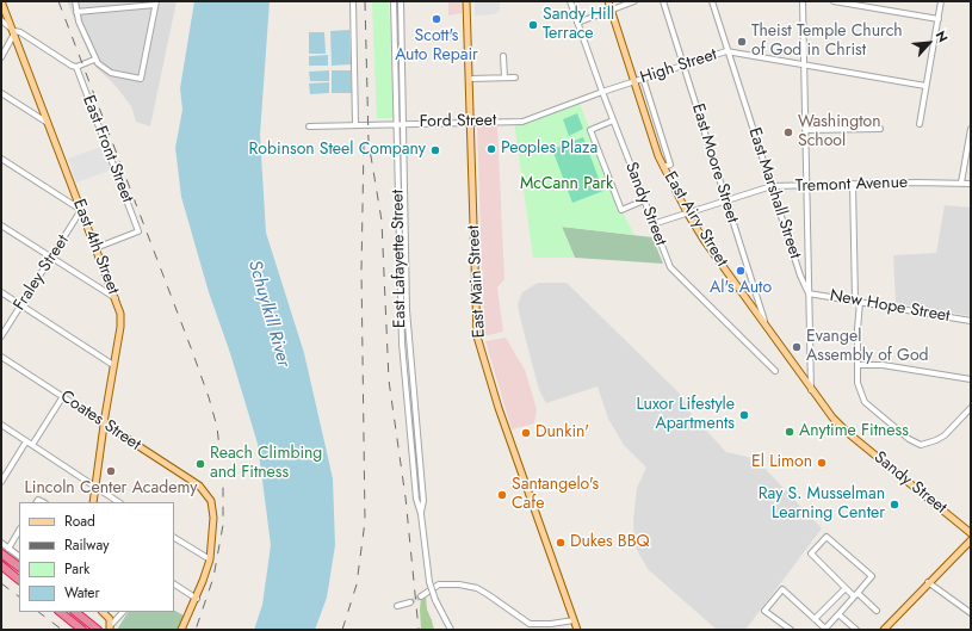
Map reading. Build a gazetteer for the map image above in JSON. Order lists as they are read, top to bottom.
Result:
{
  "streets": {
    "main road": [
      "Sandy Street",
      "East Airy Street",
      "East 4th Street",
      "East Main Street",
      "Coates Street"
    ],
    "street": [
      "High Street",
      "Ford Street",
      "East Front Street",
      "East Moore Street",
      "Tremont Avenue",
      "East Marshall Street",
      "East Lafayette Street",
      "Fraley Street",
      "New Hope Street"
    ]
  },
  "crossings": [
    ["High Street", "Ford Street"],
    ["High Street", "East Moore Street"],
    ["High Street", "East Marshall Street"],
    ["High Street", "Sandy Street"],
    ["High Street", "East Airy Street"],
    ["Ford Street", "Sandy Street"],
    ["Ford Street", "East Lafayette Street"],
    ["Ford Street", "East Main Street"],
    ["East Front Street", "East 4th Street"],
    ["East Moore Street", "Tremont Avenue"],
    ["East Moore Street", "East Airy Street"],
    ["Tremont Avenue", "East Marshall Street"],
    ["Tremont Avenue", "Sandy Street"],
    ["Tremont Avenue", "East Airy Street"],
    ["East Marshall Street", "Sandy Street"],
    ["East Marshall Street", "East Airy Street"],
    ["East Marshall Street", "New Hope Street"],
    ["Sandy Street", "East Airy Street"],
    ["East 4th Street", "Fraley Street"],
    ["East 4th Street", "Coates Street"]
  ],
  "water": ["Schuylkill River"],
  "parks": ["McCann Park"],
  "places": [
    "Scott's Auto Repair",
    "Sandy Hill Terrace",
    "Theist Temple Church of God in Christ",
    "Washington School",
    "Peoples Plaza",
    "Robinson Steel Company",
    "Al's Auto",
    "Evangel Assembly of God",
    "Luxor Lifestyle Apartments",
    "Anytime Fitness",
    "Dunkin'",
    "El Limon",
    "Reach Climbing and Fitness",
    "Lincoln Center Academy",
    "Santangelo's Cafe",
    "Ray S. Musselman Learning Center",
    "Dukes BBQ"
  ],
  "legend": [
    "Road",
    "Railway",
    "Park",
    "Water"
  ],
  "north": "top right"
}
